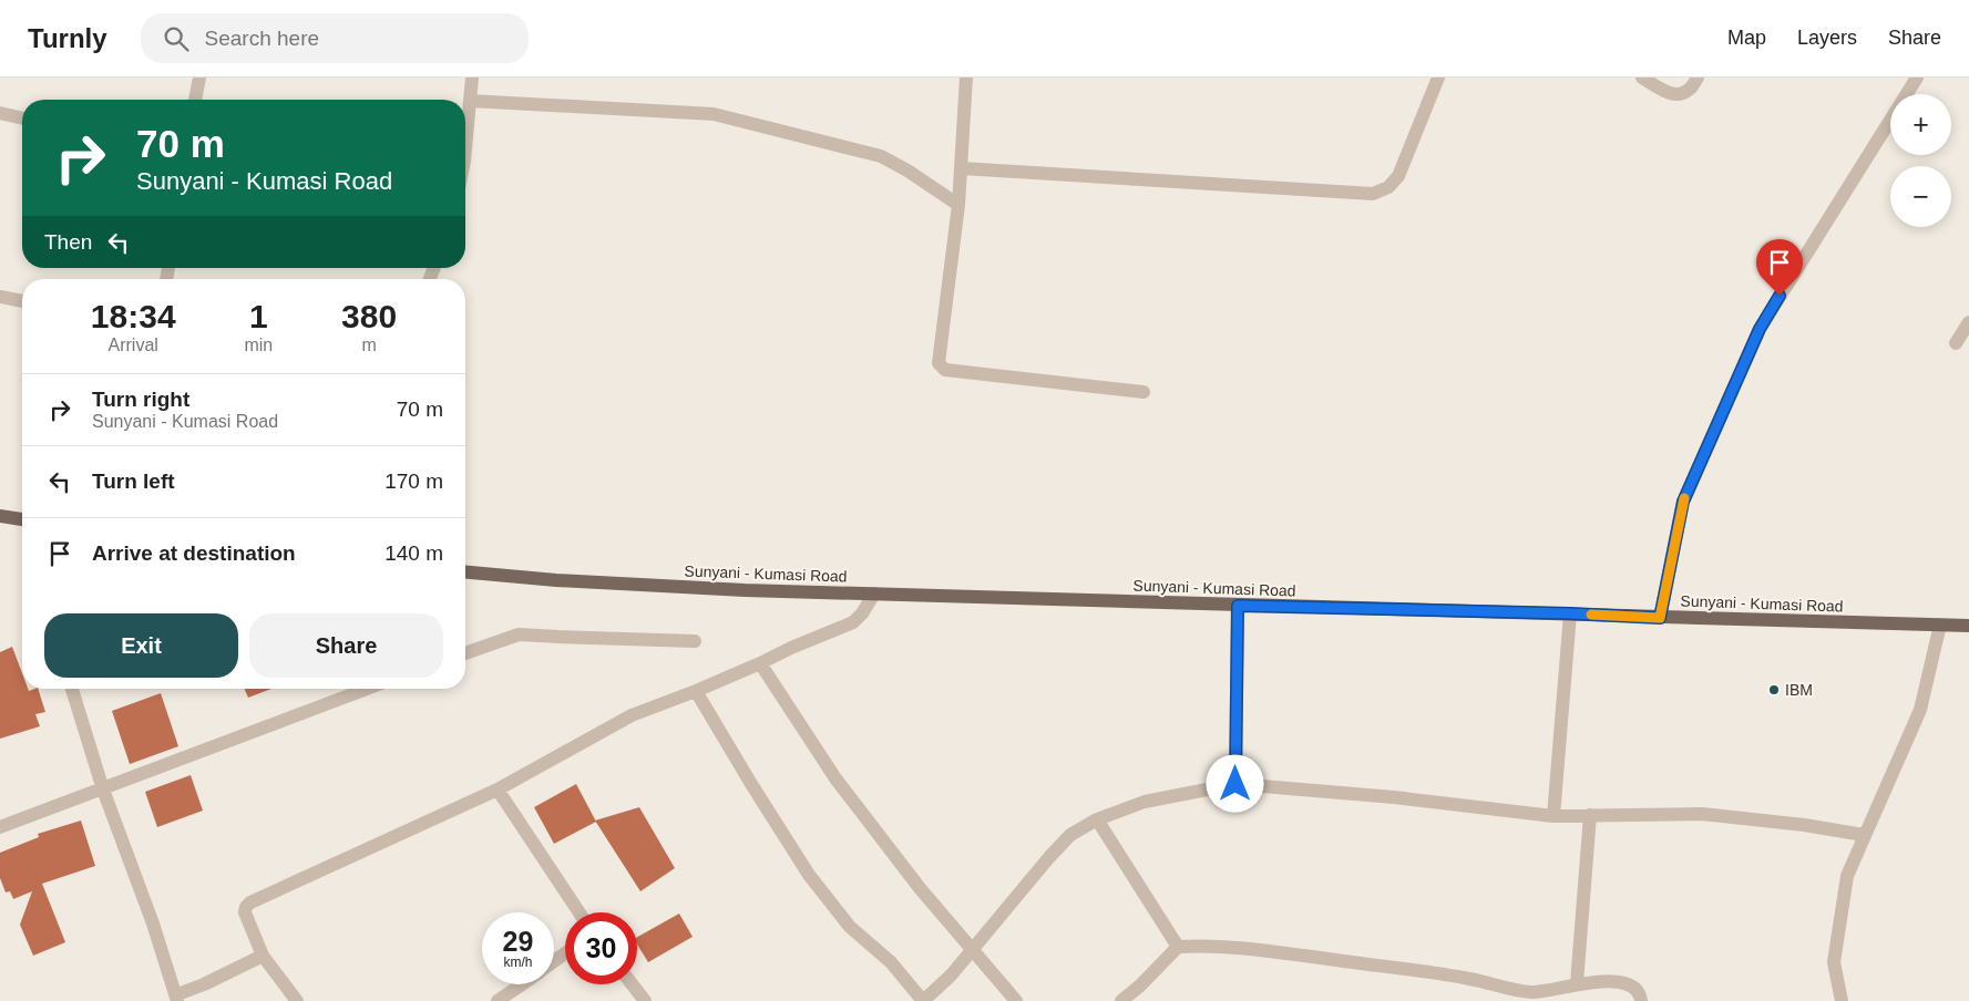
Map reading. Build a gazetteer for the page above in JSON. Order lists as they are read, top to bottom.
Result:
{
  "streets": {
    "main road": ["Sunyani - Kumasi Road"]
  },
  "places": ["IBM"],
  "page": {
    "header": "Turnly",
    "search": "Search here",
    "nav": ["Map", "Layers", "Share"],
    "map_buttons": ["+", "−"],
    "turn": ["70 m", "Sunyani - Kumasi Road"],
    "then": "Then",
    "eta": [
      "18:34",
      "Arrival",
      "1",
      "min",
      "380",
      "m"
    ],
    "list": [
      {
        "name": "Turn right",
        "note": "Sunyani - Kumasi Road",
        "value": "70 m"
      },
      {
        "name": "Turn left",
        "value": "170 m"
      },
      {
        "name": "Arrive at destination",
        "value": "140 m"
      }
    ],
    "buttons": ["Exit", "Share"],
    "speed": "29 km/h",
    "limit": "30"
  }
}
